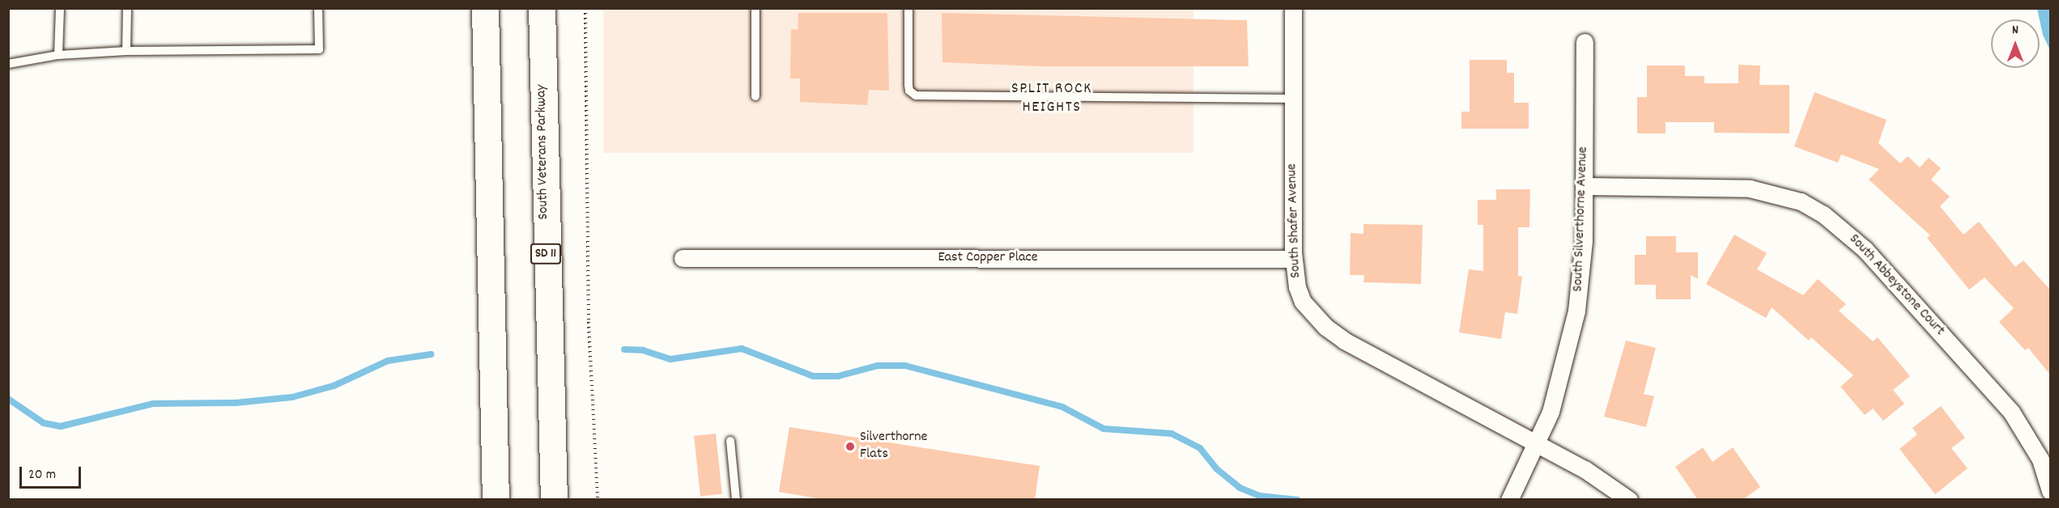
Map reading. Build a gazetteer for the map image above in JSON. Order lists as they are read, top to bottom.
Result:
{
  "streets": {
    "highway": ["South Veterans Parkway", "SD 11"],
    "street": [
      "South Silverthorne Avenue",
      "South Shafer Avenue",
      "East Copper Place",
      "South Abbeystone Court"
    ]
  },
  "crossings": [
    ["South Silverthorne Avenue", "South Shafer Avenue"],
    ["South Silverthorne Avenue", "South Abbeystone Court"],
    ["South Shafer Avenue", "East Copper Place"]
  ],
  "districts": ["SPLIT ROCK HEIGHTS"],
  "places": ["Silverthorne Flats"],
  "scale_bar": "20 m",
  "north": "top"
}
